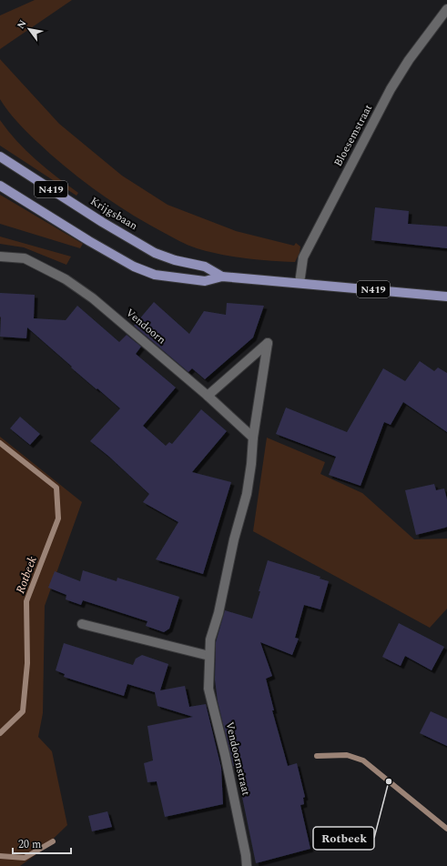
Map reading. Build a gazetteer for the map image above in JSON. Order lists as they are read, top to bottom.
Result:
{
  "streets": {
    "main road": ["N419", "Krijgsbaan"],
    "street": ["Bloesemstraat", "Vendoorn", "Vendoornstraat"]
  },
  "crossings": [
    ["Bloesemstraat", "Krijgsbaan"],
    ["Vendoorn", "Vendoornstraat"]
  ],
  "water": ["Rotbeek"],
  "places": ["Rotbeek"],
  "scale_bar": "20 m",
  "north": "top left"
}
